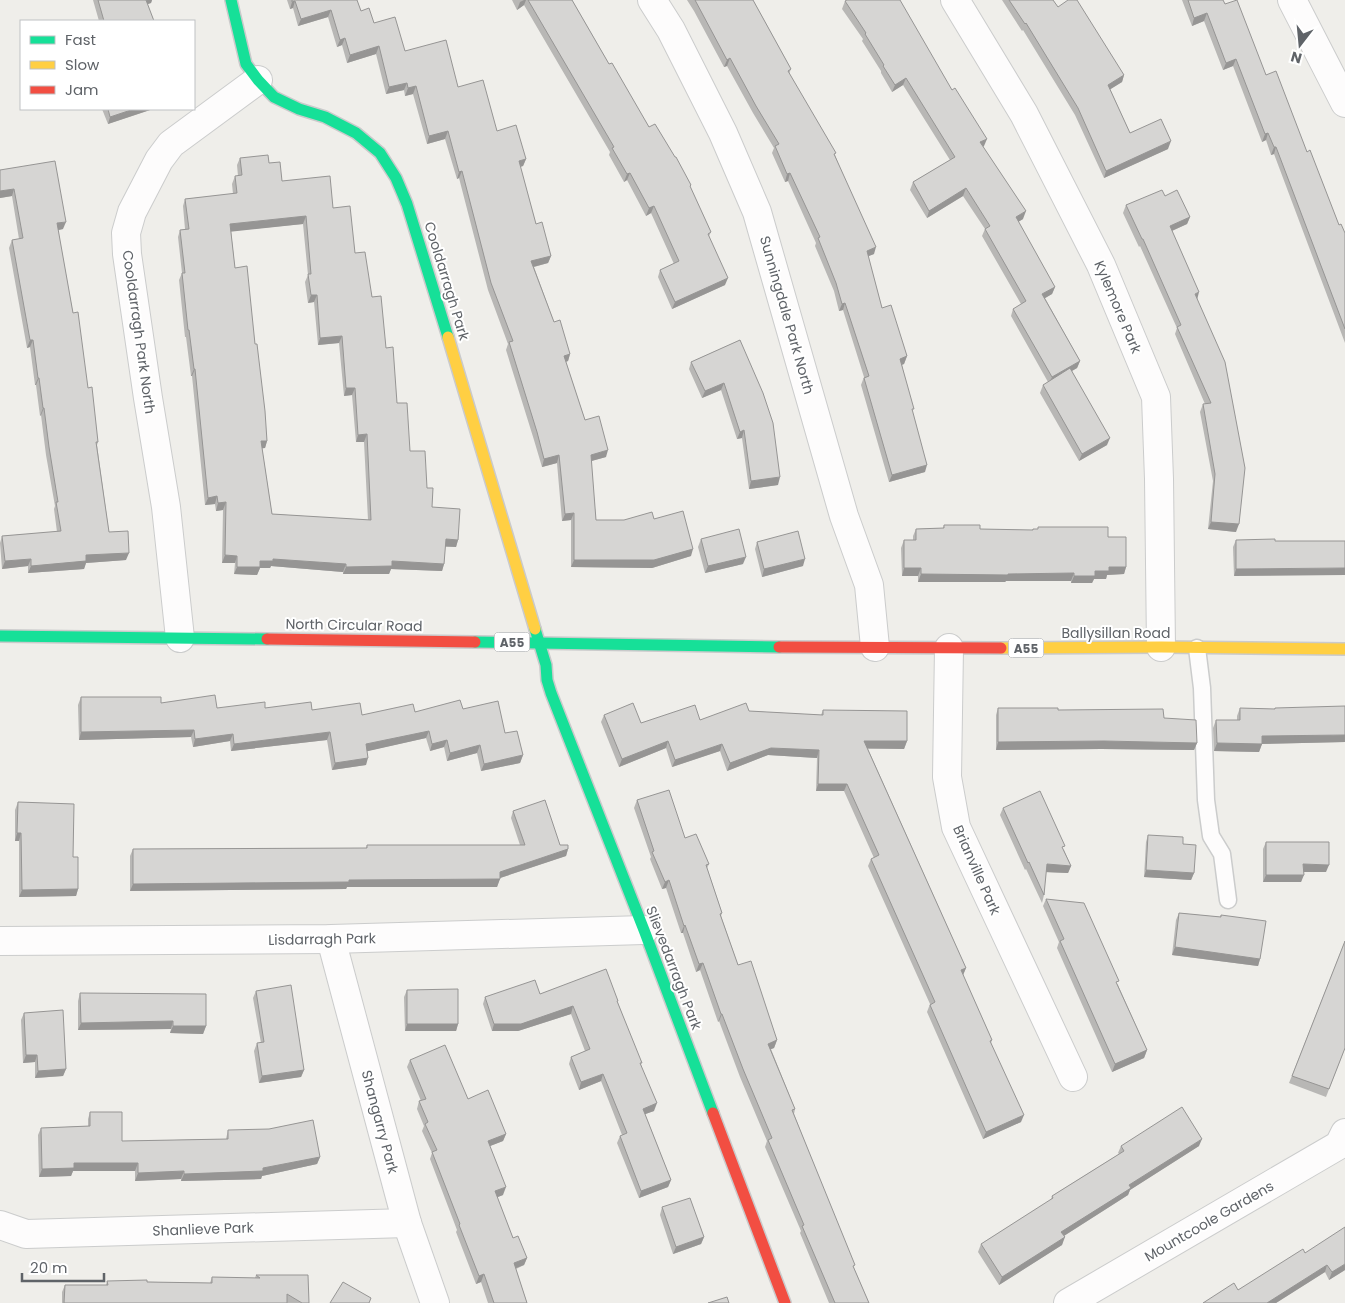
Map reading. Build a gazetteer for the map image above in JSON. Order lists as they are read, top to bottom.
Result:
{
  "streets": {
    "main road": [
      "Cooldarragh Park",
      "North Circular Road",
      "Ballysillan Road",
      "A55",
      "Slievedarragh Park"
    ],
    "street": [
      "Kylemore Park",
      "Sunningdale Park North",
      "Cooldarragh Park North",
      "Brianville Park",
      "Lisdarragh Park",
      "Shangarry Park",
      "Mountcoole Gardens",
      "Shanlieve Park"
    ]
  },
  "crossings": [
    ["Cooldarragh Park", "Cooldarragh Park North"],
    ["Cooldarragh Park", "North Circular Road"],
    ["Cooldarragh Park", "Slievedarragh Park"],
    ["Kylemore Park", "Ballysillan Road"],
    ["Sunningdale Park North", "Ballysillan Road"],
    ["Cooldarragh Park North", "North Circular Road"],
    ["North Circular Road", "Ballysillan Road"],
    ["North Circular Road", "Slievedarragh Park"],
    ["Ballysillan Road", "Brianville Park"],
    ["Lisdarragh Park", "Slievedarragh Park"],
    ["Lisdarragh Park", "Shangarry Park"],
    ["Shangarry Park", "Shanlieve Park"]
  ],
  "legend": ["Fast", "Slow", "Jam"],
  "scale_bar": "20 m",
  "north": "bottom"
}
